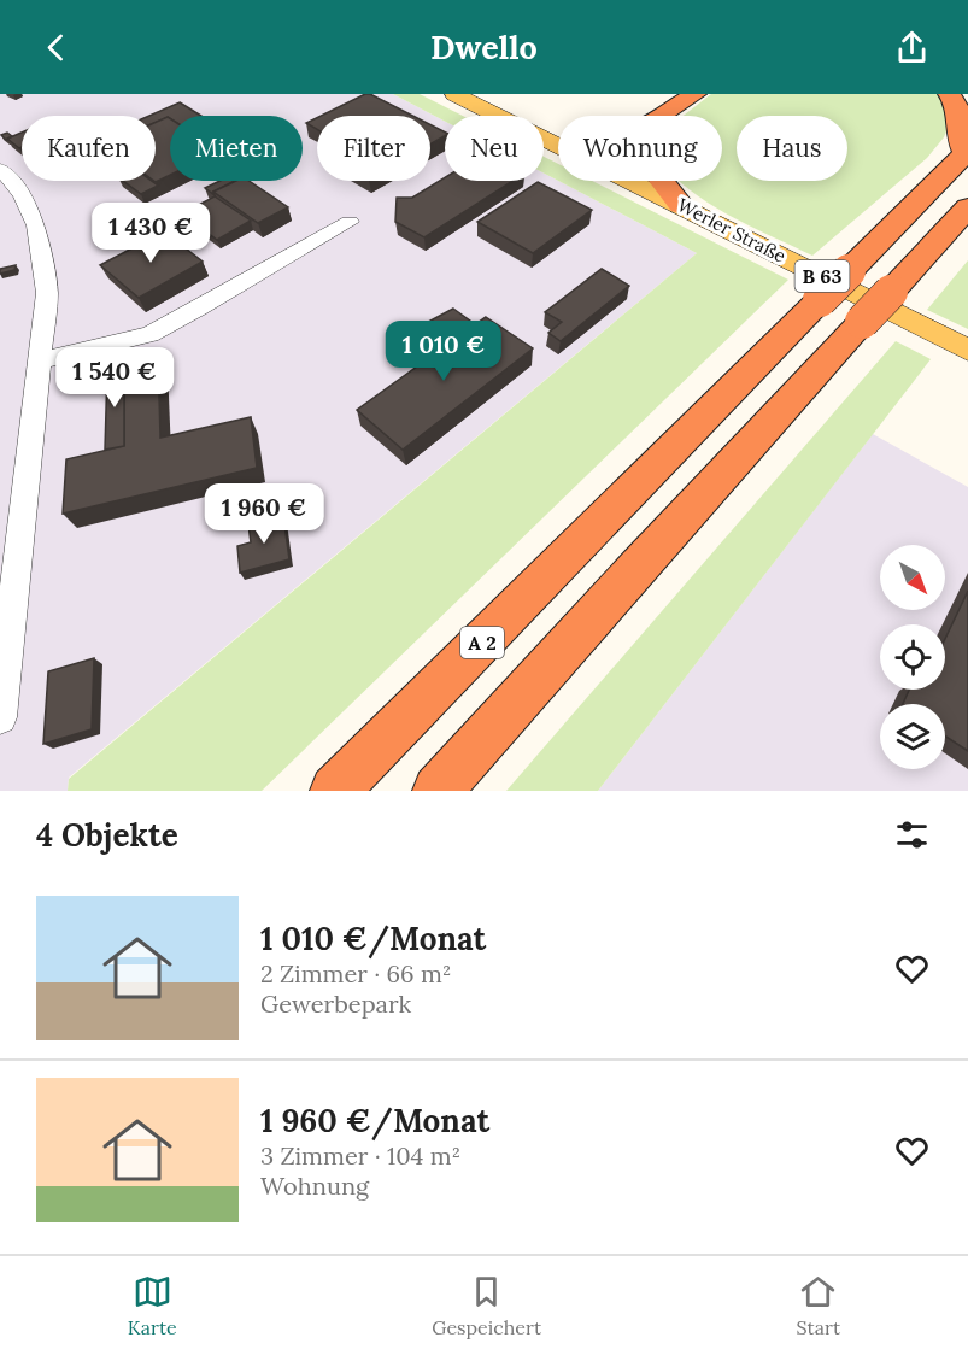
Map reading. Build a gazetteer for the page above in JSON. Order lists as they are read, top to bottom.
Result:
{
  "streets": {
    "highway": ["A 2"],
    "main road": ["Werler Straße", "B 63"]
  },
  "north": "bottom right",
  "page": {
    "header": "Dwello",
    "chip": [
      "Kaufen",
      "Mieten",
      "Filter",
      "Neu",
      "Wohnung",
      "Haus"
    ],
    "price": [
      "1 430 €",
      "1 010 €",
      "1 540 €",
      "1 960 €"
    ],
    "heading": "4 Objekte",
    "list": [
      {
        "name": "1 010 €/Monat",
        "note": "2 Zimmer · 66 m² · Gewerbepark"
      },
      {
        "name": "1 960 €/Monat",
        "note": "3 Zimmer · 104 m² · Wohnung"
      }
    ],
    "tabs": ["Karte", "Gespeichert", "Start"]
  }
}
